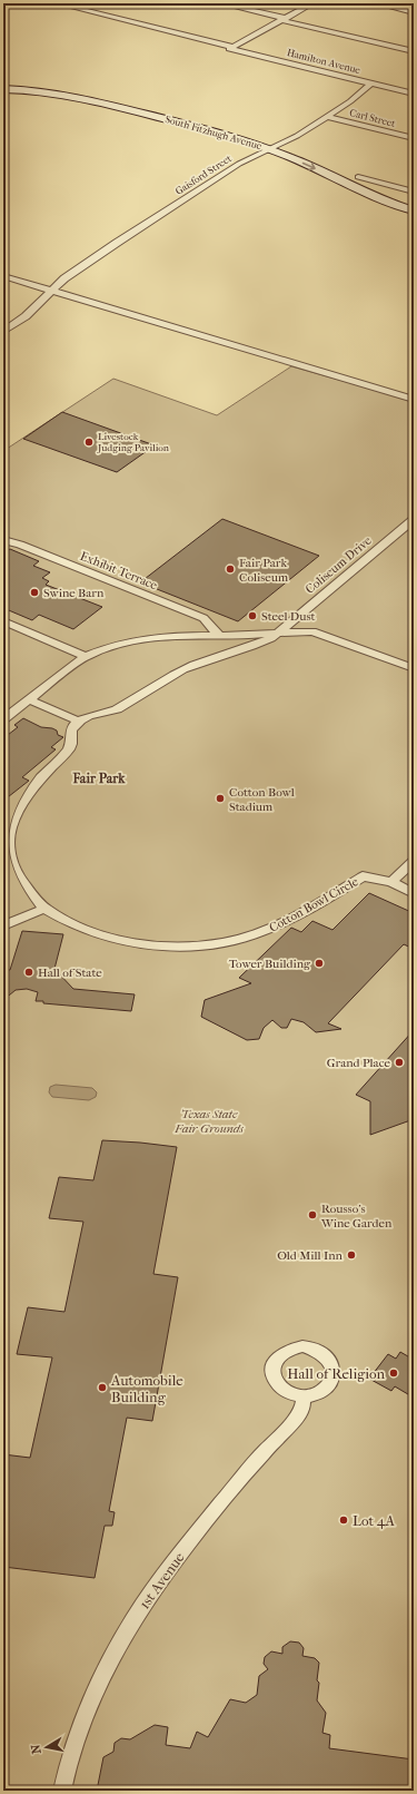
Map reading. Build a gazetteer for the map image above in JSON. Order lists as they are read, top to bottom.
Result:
{
  "streets": {
    "main road": ["South Fitzhugh Avenue"],
    "street": [
      "Hamilton Avenue",
      "Carl Street",
      "Gaisford Street",
      "Coliseum Drive",
      "Exhibit Terrace",
      "Cotton Bowl Circle",
      "1st Avenue"
    ]
  },
  "crossings": [
    ["Hamilton Avenue", "Gaisford Street"],
    ["Carl Street", "Gaisford Street"],
    ["South Fitzhugh Avenue", "Gaisford Street"]
  ],
  "districts": ["Fair Park"],
  "parks": ["Texas State Fair Grounds"],
  "places": [
    "Livestock Judging Pavilion",
    "Fair Park Coliseum",
    "Swine Barn",
    "Steel Dust",
    "Cotton Bowl Stadium",
    "Tower Building",
    "Hall of State",
    "Grand Place",
    "Rousso’s Wine Garden",
    "Old Mill Inn",
    "Hall of Religion",
    "Automobile Building",
    "Lot 4A"
  ],
  "north": "left"
}
